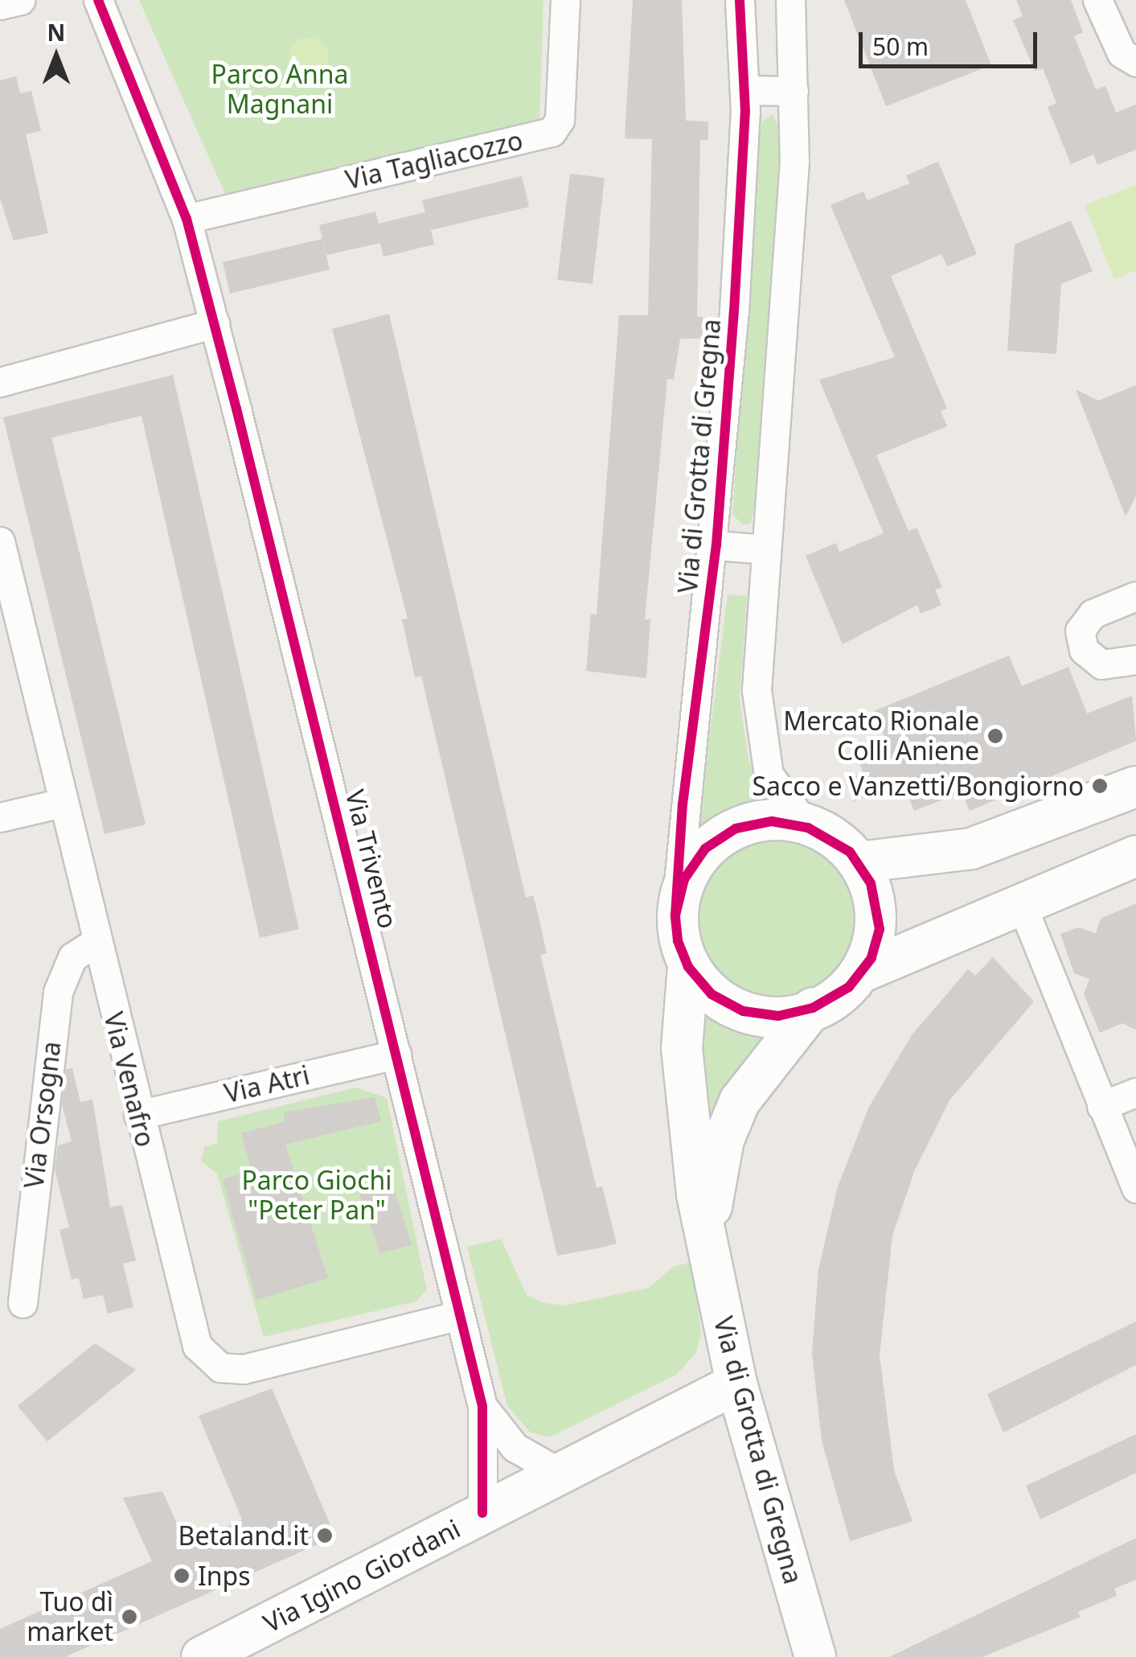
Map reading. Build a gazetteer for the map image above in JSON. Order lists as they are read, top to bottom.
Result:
{
  "streets": {
    "street": [
      "Via Tagliacozzo",
      "Via di Grotta di Gregna",
      "Via Trivento",
      "Via Venafro",
      "Via Atri",
      "Via Orsogna",
      "Via Igino Giordani"
    ]
  },
  "crossings": [
    ["Via Tagliacozzo", "Via Trivento"],
    ["Via di Grotta di Gregna", "Via Igino Giordani"],
    ["Via Trivento", "Via Venafro"],
    ["Via Trivento", "Via Atri"],
    ["Via Trivento", "Via Igino Giordani"],
    ["Via Venafro", "Via Atri"],
    ["Via Venafro", "Via Orsogna"]
  ],
  "parks": ["Parco Anna Magnani", "Parco Giochi \"Peter Pan\""],
  "places": [
    "Mercato Rionale Colli Aniene",
    "Sacco e Vanzetti/Bongiorno",
    "Betaland.it",
    "Inps",
    "Tuo dì market"
  ],
  "scale_bar": "50 m",
  "north": "top"
}
